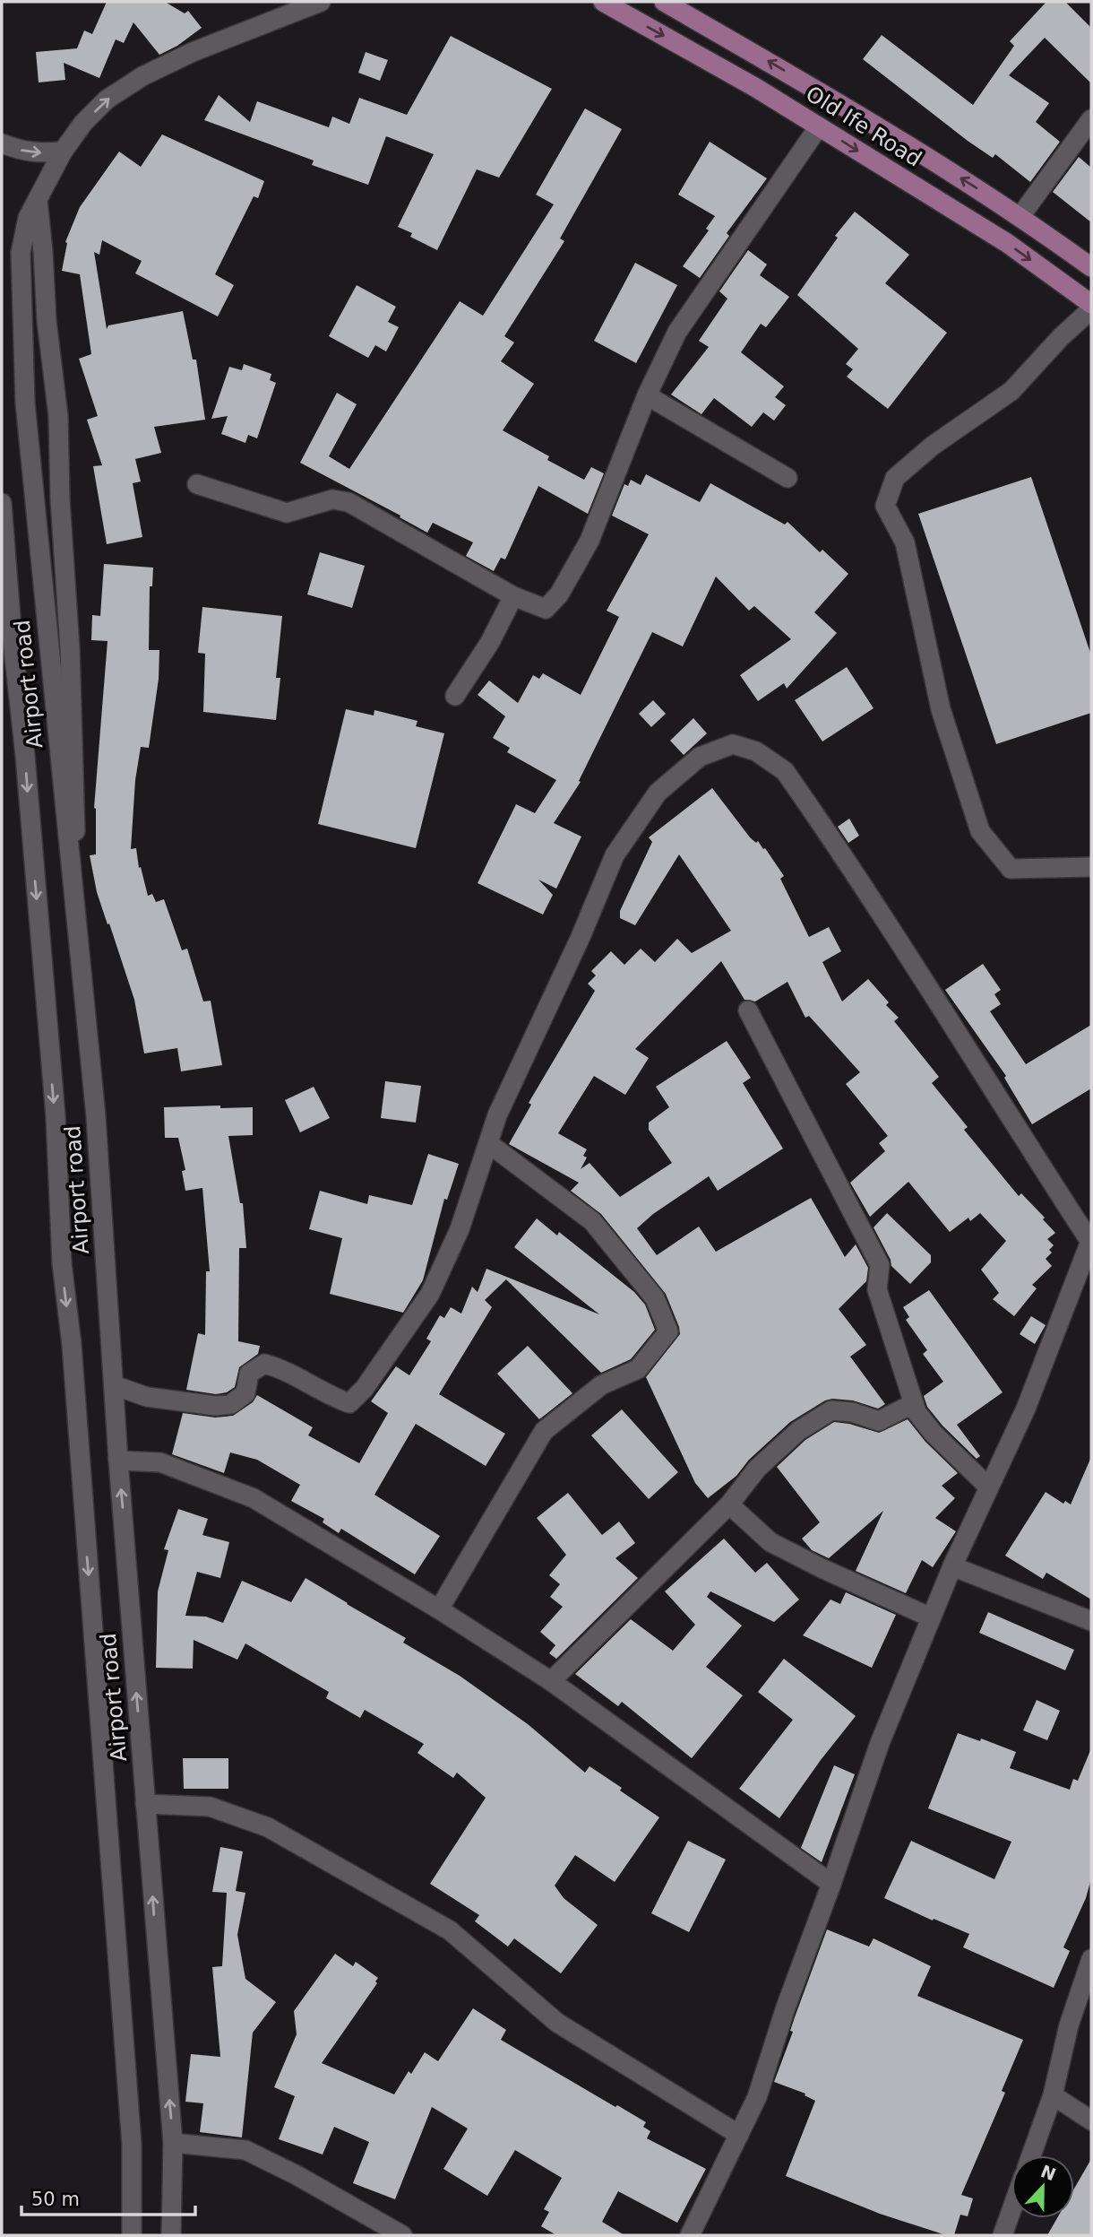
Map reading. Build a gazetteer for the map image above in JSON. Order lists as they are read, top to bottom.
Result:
{
  "streets": {
    "main road": ["Old Ife Road"],
    "street": ["Airport road"]
  },
  "scale_bar": "50 m",
  "north": "top"
}
